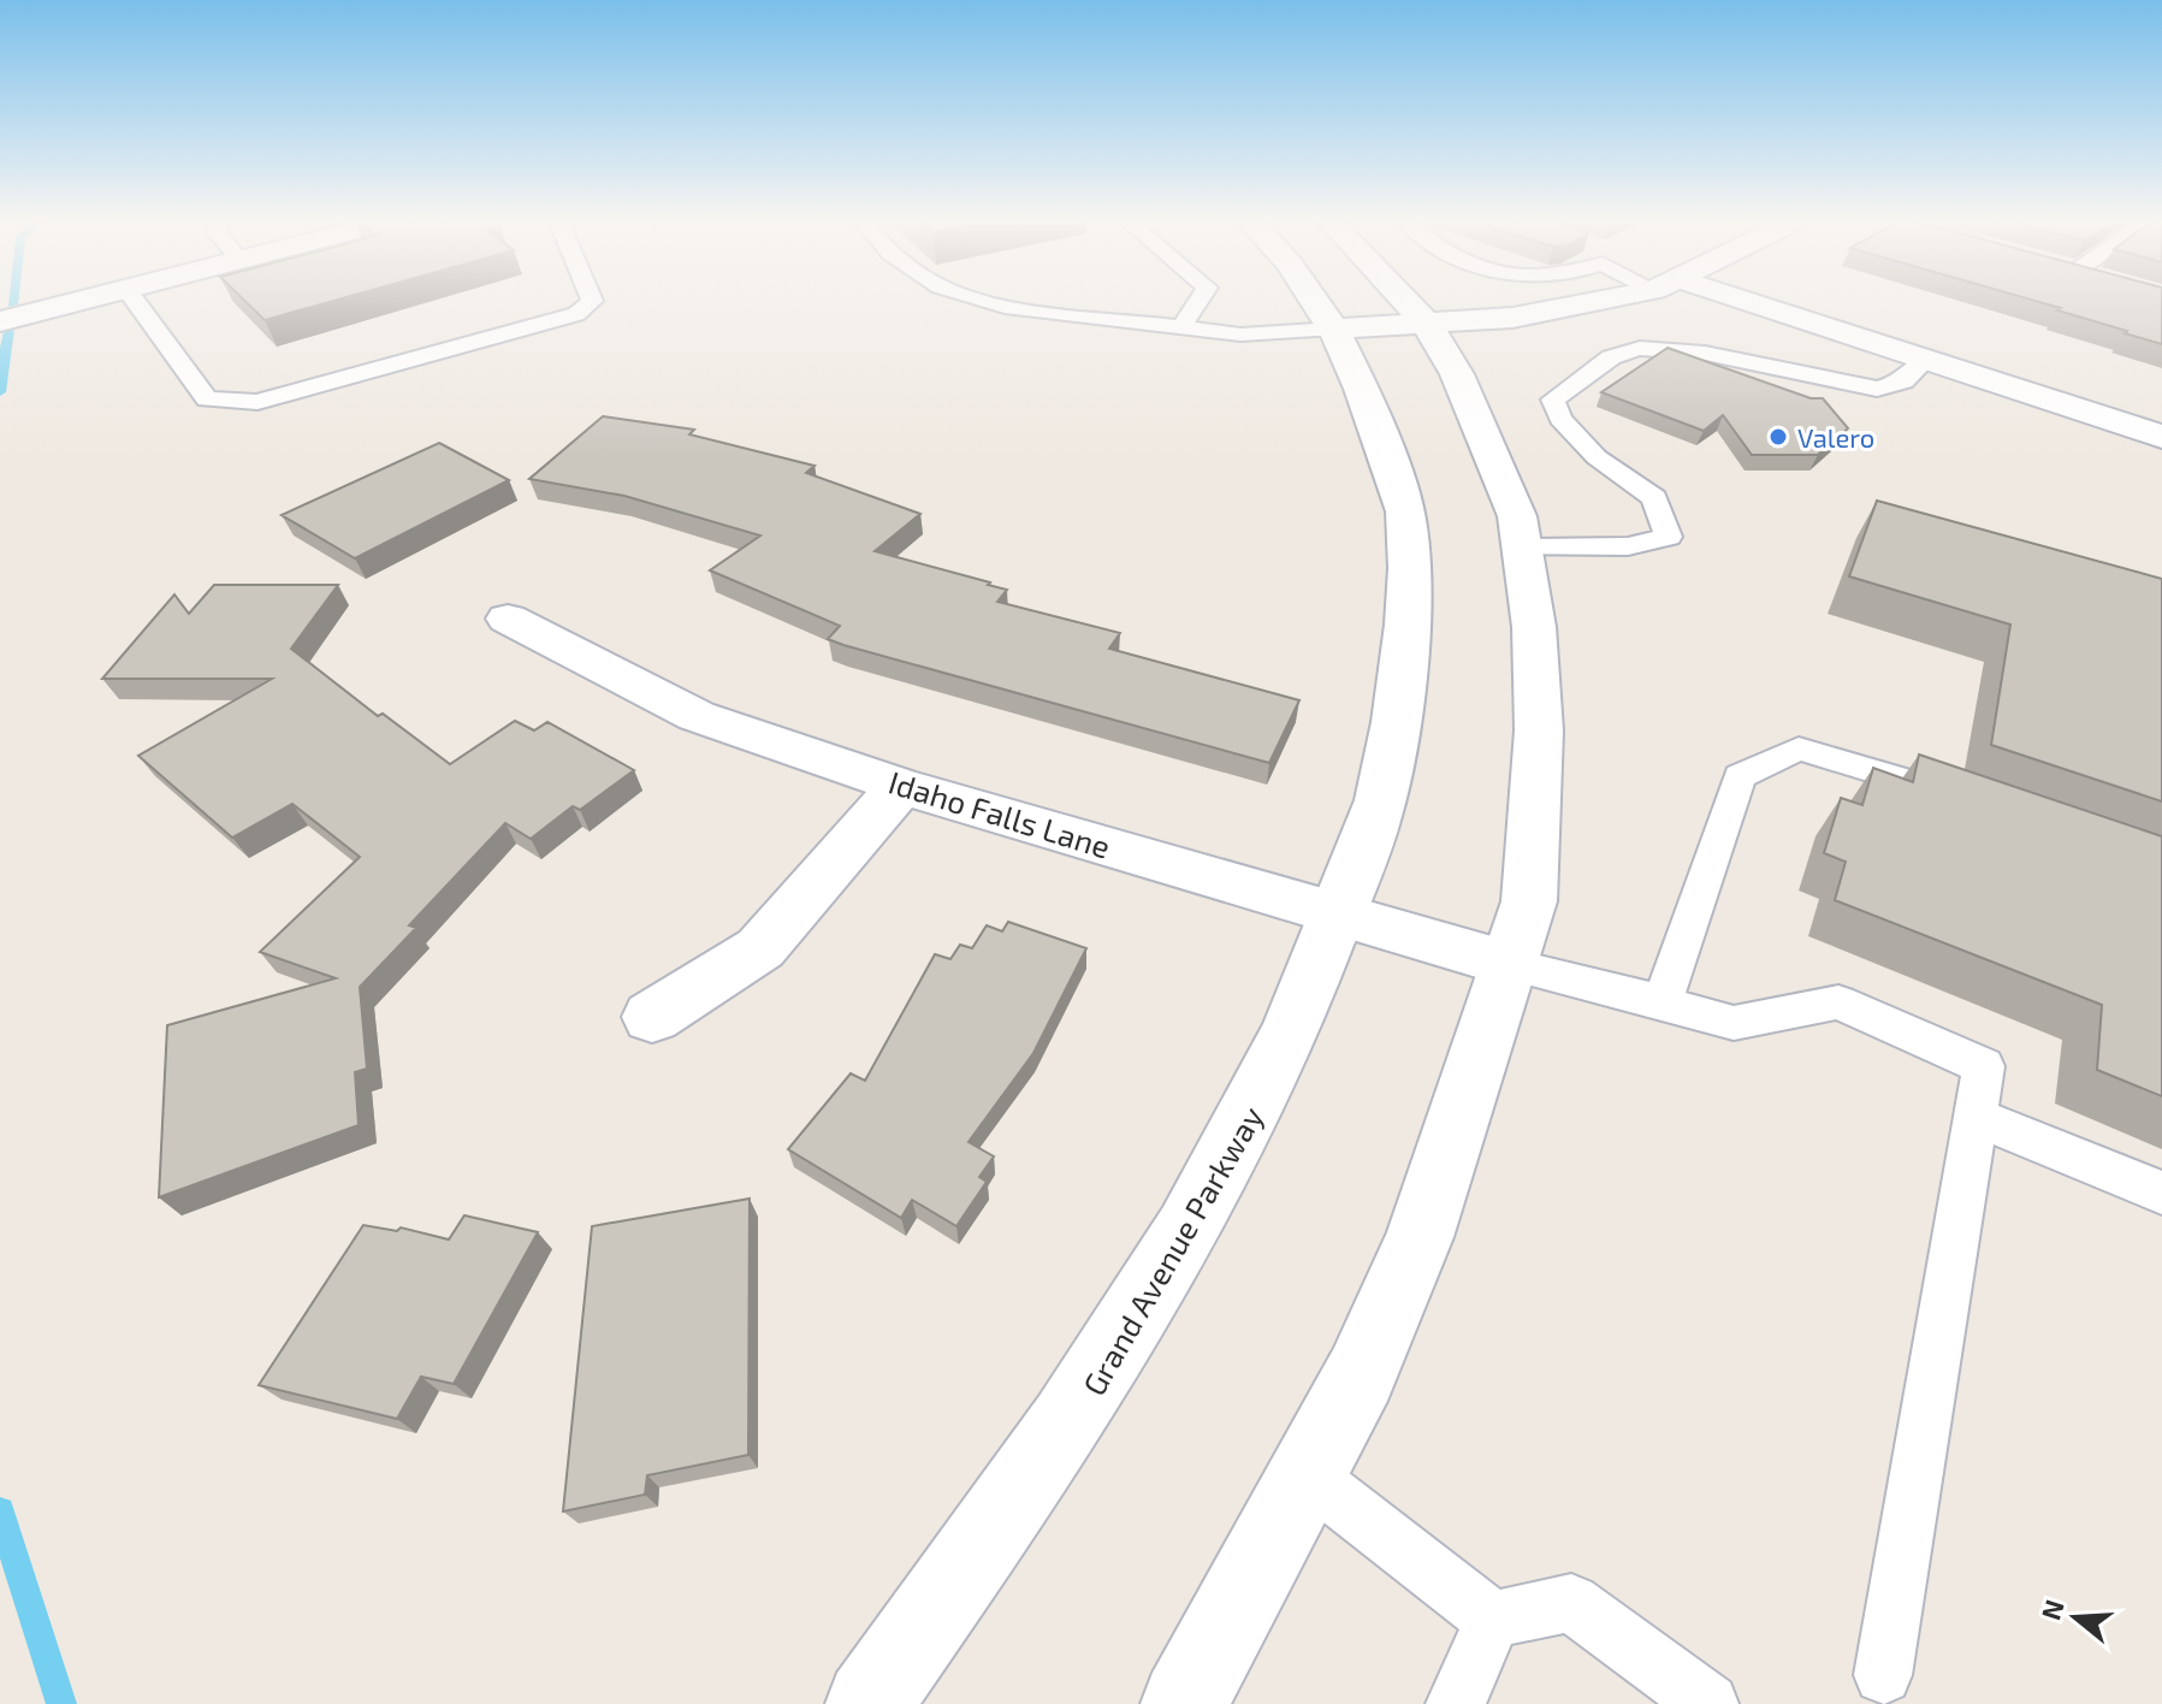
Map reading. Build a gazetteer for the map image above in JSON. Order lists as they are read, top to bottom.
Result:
{
  "streets": {
    "main road": ["Idaho Falls Lane", "Grand Avenue Parkway"]
  },
  "crossings": [
    ["Idaho Falls Lane", "Grand Avenue Parkway"]
  ],
  "places": ["Valero"],
  "north": "left"
}
